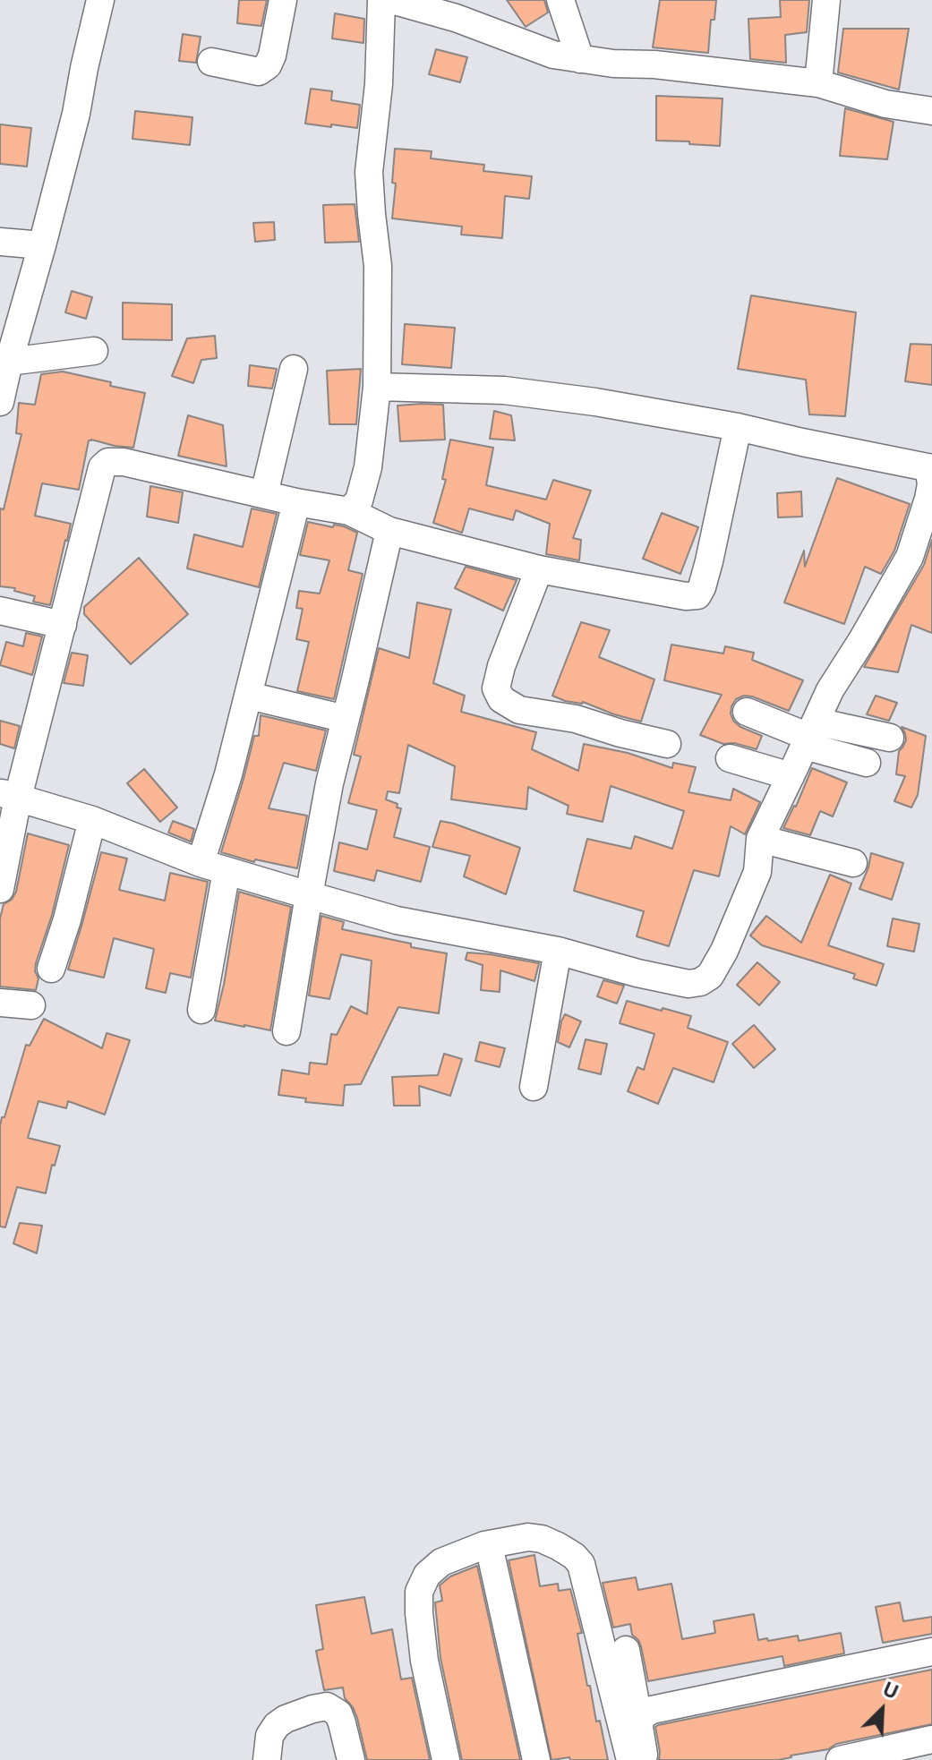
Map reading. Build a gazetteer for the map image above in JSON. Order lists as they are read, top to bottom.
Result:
{
  "north": "top right"
}
